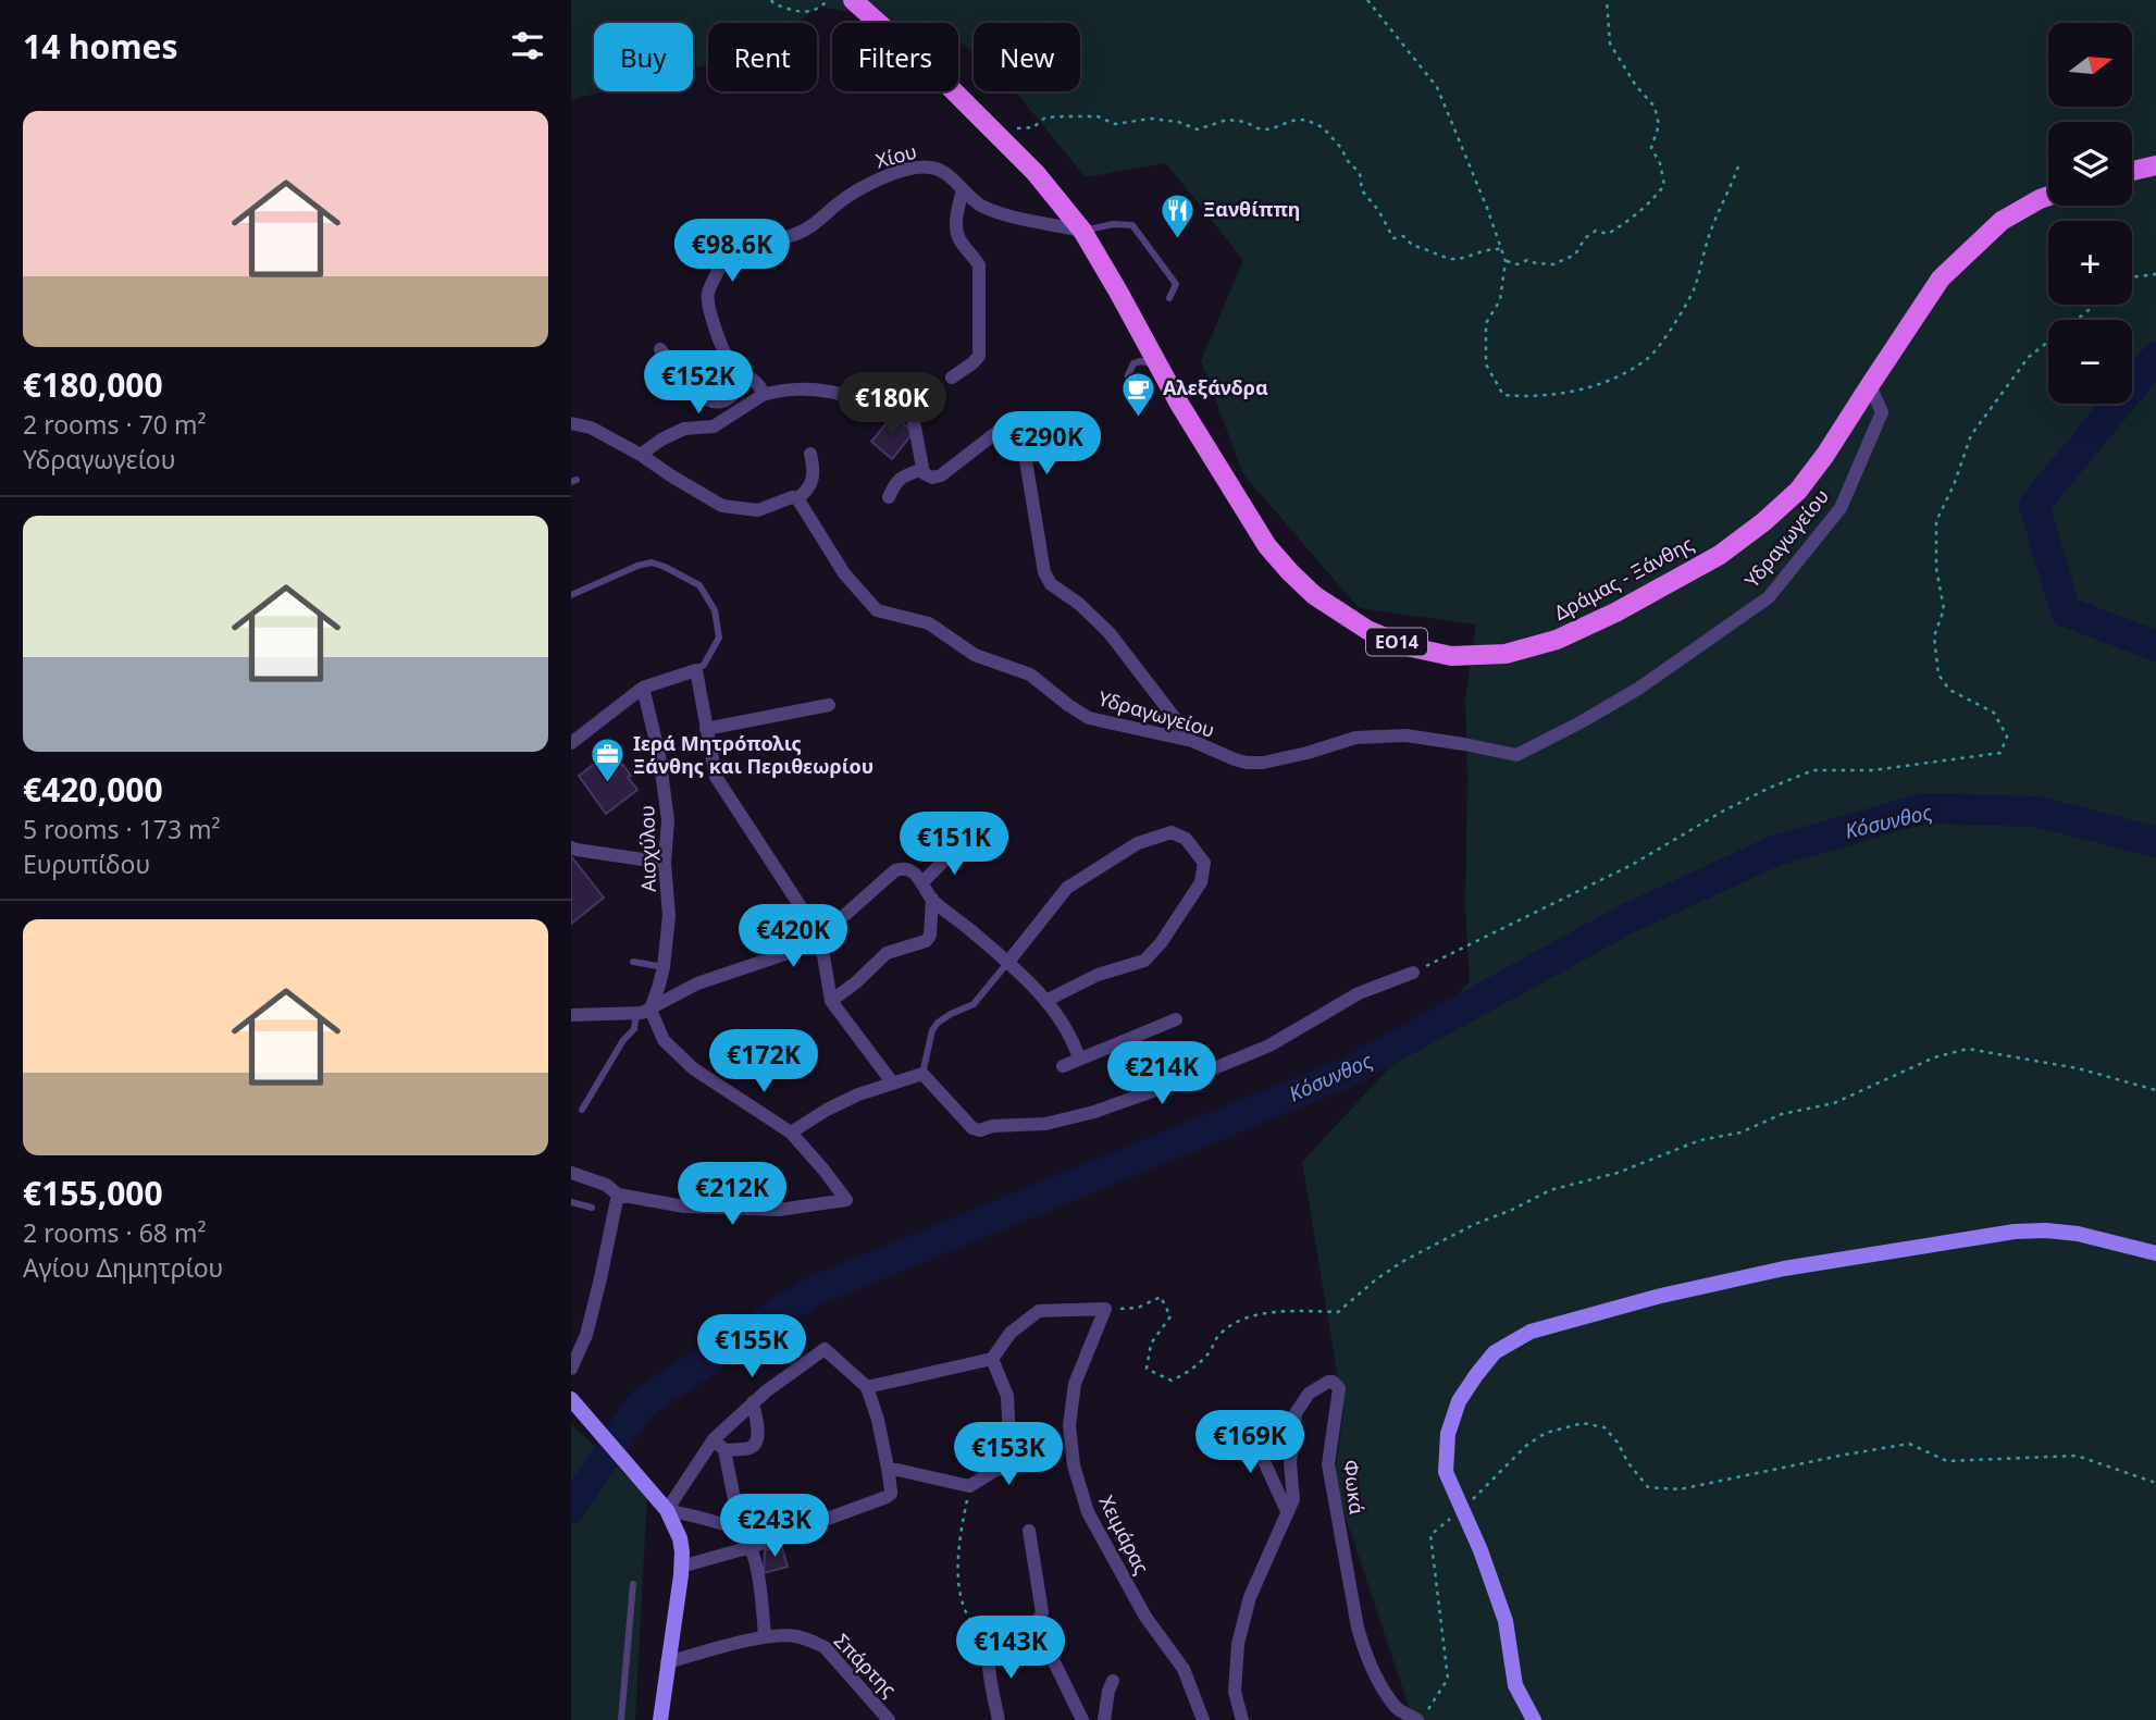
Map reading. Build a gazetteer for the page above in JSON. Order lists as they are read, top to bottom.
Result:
{
  "streets": {
    "main road": ["Δράμας - Ξάνθης", "ΕΟ14"],
    "street": [
      "Χίου",
      "Υδραγωγείου",
      "Αισχύλου",
      "Φωκά",
      "Χειμάρας",
      "Σπάρτης"
    ]
  },
  "crossings": [
    ["Χίου", "Δράμας - Ξάνθης"],
    ["Υδραγωγείου", "Δράμας - Ξάνθης"]
  ],
  "water": ["Κόσυνθος"],
  "places": {
    "restaurant": ["Ξανθίππη"],
    "cafe": ["Αλεξάνδρα"],
    "office": ["Ιερά Μητρόπολις Ξάνθης και Περιθεωρίου"]
  },
  "north": "right",
  "page": {
    "heading": "14 homes",
    "map_buttons": ["+", "−"],
    "chip": [
      "Buy",
      "Rent",
      "Filters",
      "New"
    ],
    "list": [
      {
        "name": "€180,000",
        "note": "2 rooms · 70 m² · Υδραγωγείου"
      },
      {
        "name": "€420,000",
        "note": "5 rooms · 173 m² · Ευρυπίδου"
      },
      {
        "name": "€155,000",
        "note": "2 rooms · 68 m² · Αγίου Δημητρίου"
      }
    ],
    "price": [
      "€98.6K",
      "€152K",
      "€180K",
      "€290K",
      "€151K",
      "€420K",
      "€172K",
      "€214K",
      "€212K",
      "€155K",
      "€169K",
      "€153K",
      "€243K",
      "€143K"
    ]
  }
}
